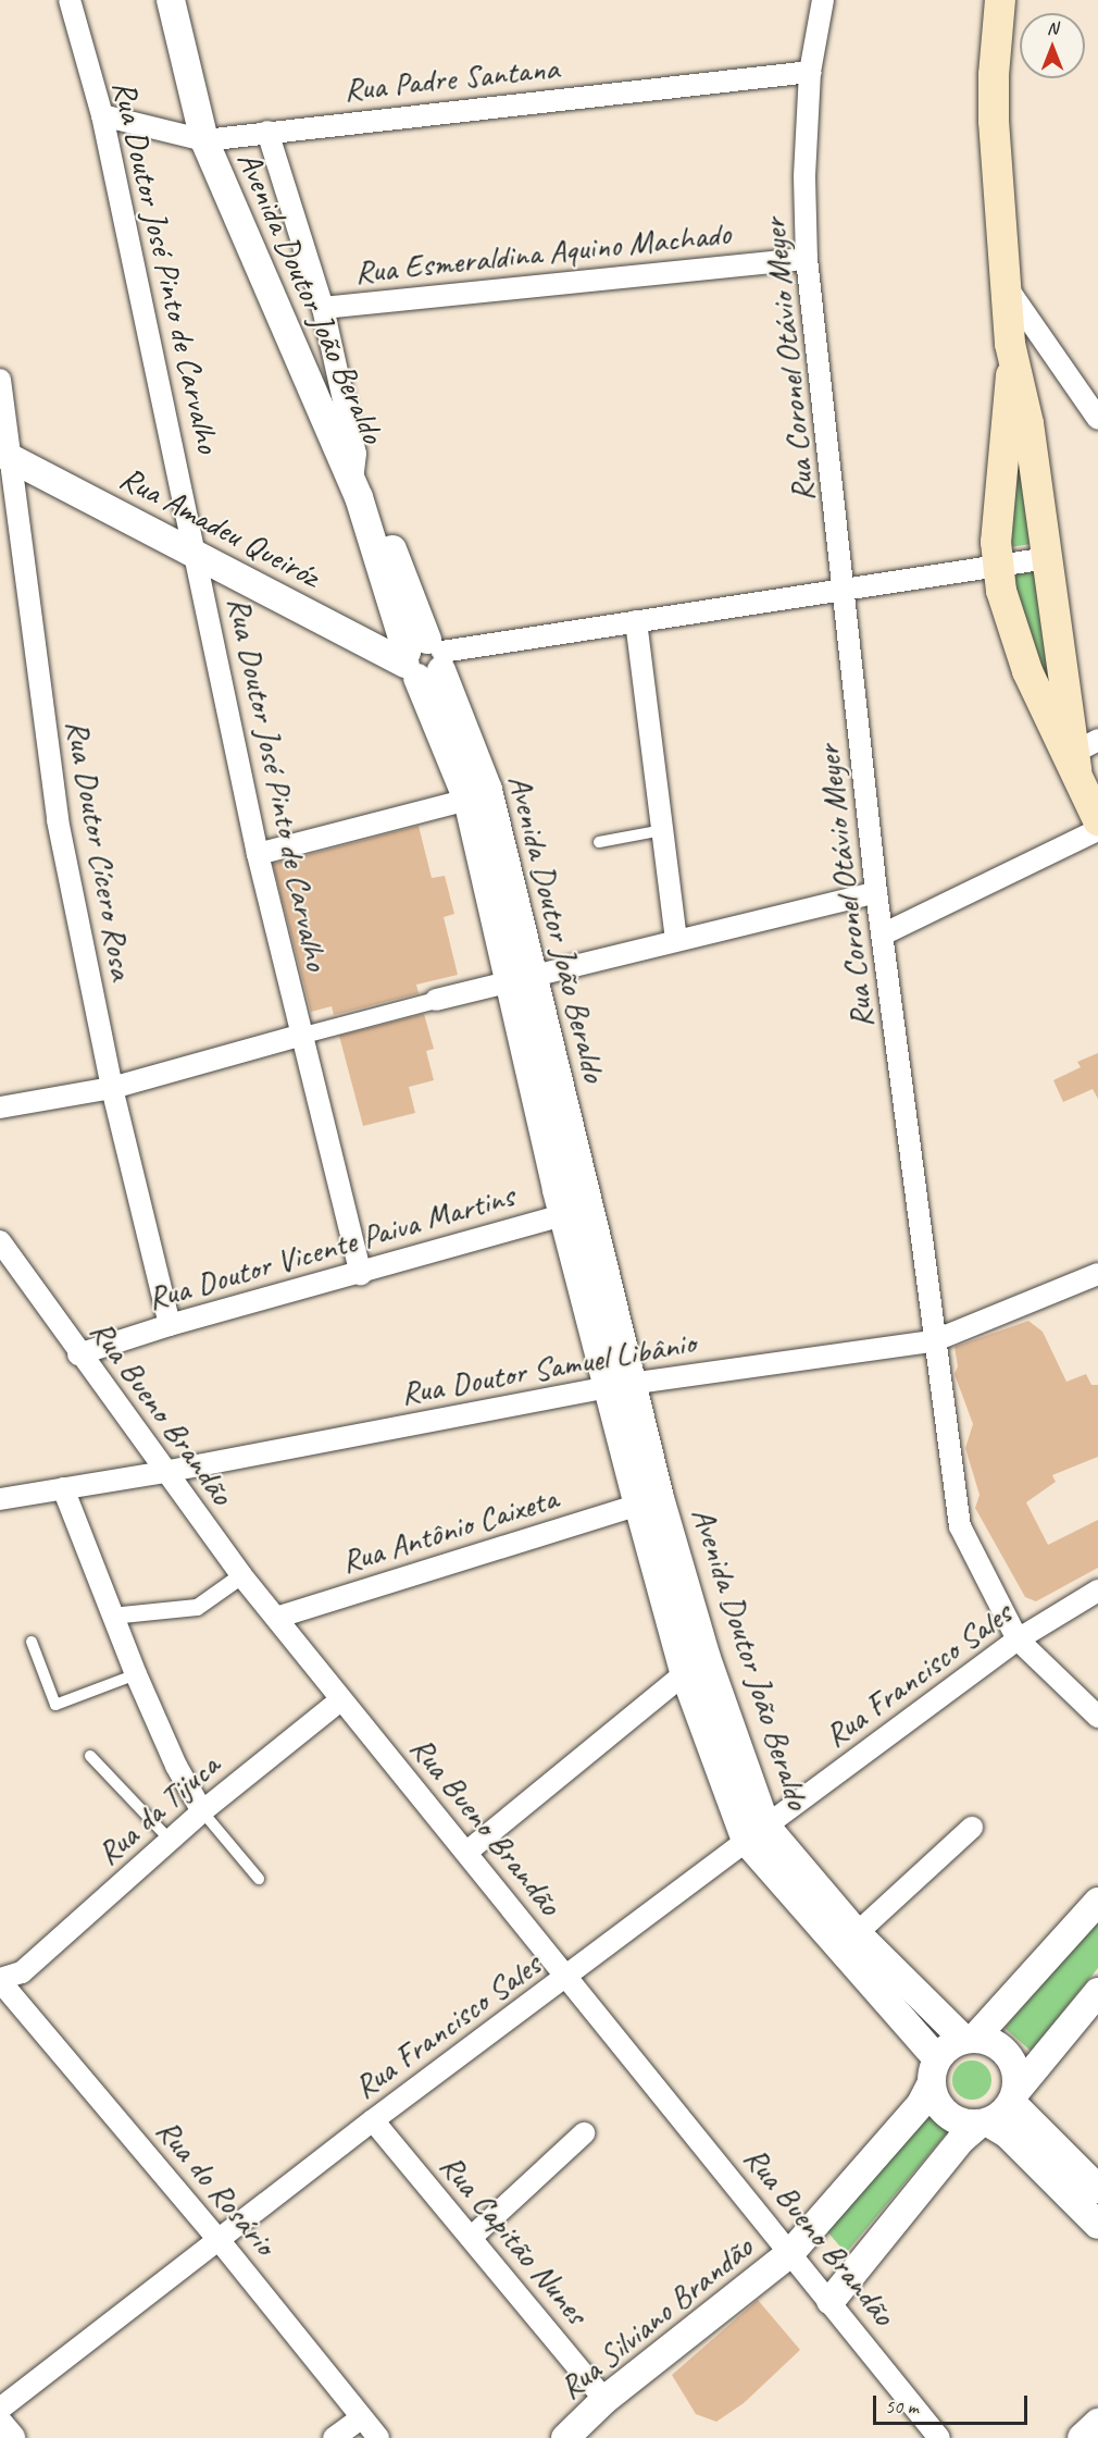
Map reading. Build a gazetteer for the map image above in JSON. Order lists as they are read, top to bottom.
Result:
{
  "streets": {
    "street": [
      "Rua Padre Santana",
      "Rua Esmeraldina Aquino Machado",
      "Rua Doutor José Pinto de Carvalho",
      "Avenida Doutor João Beraldo",
      "Rua Coronel Otávio Meyer",
      "Rua Amadeu Queiróz",
      "Rua Doutor Cícero Rosa",
      "Rua Doutor Vicente Paiva Martins",
      "Rua Doutor Samuel Libânio",
      "Rua Bueno Brandão",
      "Rua Antônio Caixeta",
      "Rua Francisco Sales",
      "Rua da Tijuca",
      "Rua do Rosário",
      "Rua Capitão Nunes",
      "Rua Silviano Brandão"
    ]
  },
  "crossings": [
    ["Rua Padre Santana", "Rua Doutor José Pinto de Carvalho"],
    ["Rua Padre Santana", "Avenida Doutor João Beraldo"],
    ["Rua Padre Santana", "Rua Coronel Otávio Meyer"],
    ["Rua Esmeraldina Aquino Machado", "Avenida Doutor João Beraldo"],
    ["Rua Esmeraldina Aquino Machado", "Rua Coronel Otávio Meyer"],
    ["Rua Doutor José Pinto de Carvalho", "Rua Amadeu Queiróz"],
    ["Rua Doutor José Pinto de Carvalho", "Rua Doutor Vicente Paiva Martins"],
    ["Avenida Doutor João Beraldo", "Rua Amadeu Queiróz"],
    ["Avenida Doutor João Beraldo", "Rua Doutor Vicente Paiva Martins"],
    ["Avenida Doutor João Beraldo", "Rua Doutor Samuel Libânio"],
    ["Avenida Doutor João Beraldo", "Rua Antônio Caixeta"],
    ["Avenida Doutor João Beraldo", "Rua Francisco Sales"],
    ["Avenida Doutor João Beraldo", "Rua Silviano Brandão"],
    ["Rua Coronel Otávio Meyer", "Rua Doutor Samuel Libânio"],
    ["Rua Coronel Otávio Meyer", "Rua Francisco Sales"],
    ["Rua Amadeu Queiróz", "Rua Doutor Cícero Rosa"],
    ["Rua Doutor Cícero Rosa", "Rua Doutor Vicente Paiva Martins"],
    ["Rua Doutor Vicente Paiva Martins", "Rua Bueno Brandão"],
    ["Rua Doutor Samuel Libânio", "Rua Bueno Brandão"],
    ["Rua Bueno Brandão", "Rua Antônio Caixeta"],
    ["Rua Bueno Brandão", "Rua Francisco Sales"],
    ["Rua Bueno Brandão", "Rua da Tijuca"],
    ["Rua Bueno Brandão", "Rua Silviano Brandão"],
    ["Rua Francisco Sales", "Rua do Rosário"],
    ["Rua Francisco Sales", "Rua Capitão Nunes"],
    ["Rua da Tijuca", "Rua do Rosário"],
    ["Rua Capitão Nunes", "Rua Silviano Brandão"]
  ],
  "scale_bar": "50 m",
  "north": "top"
}
